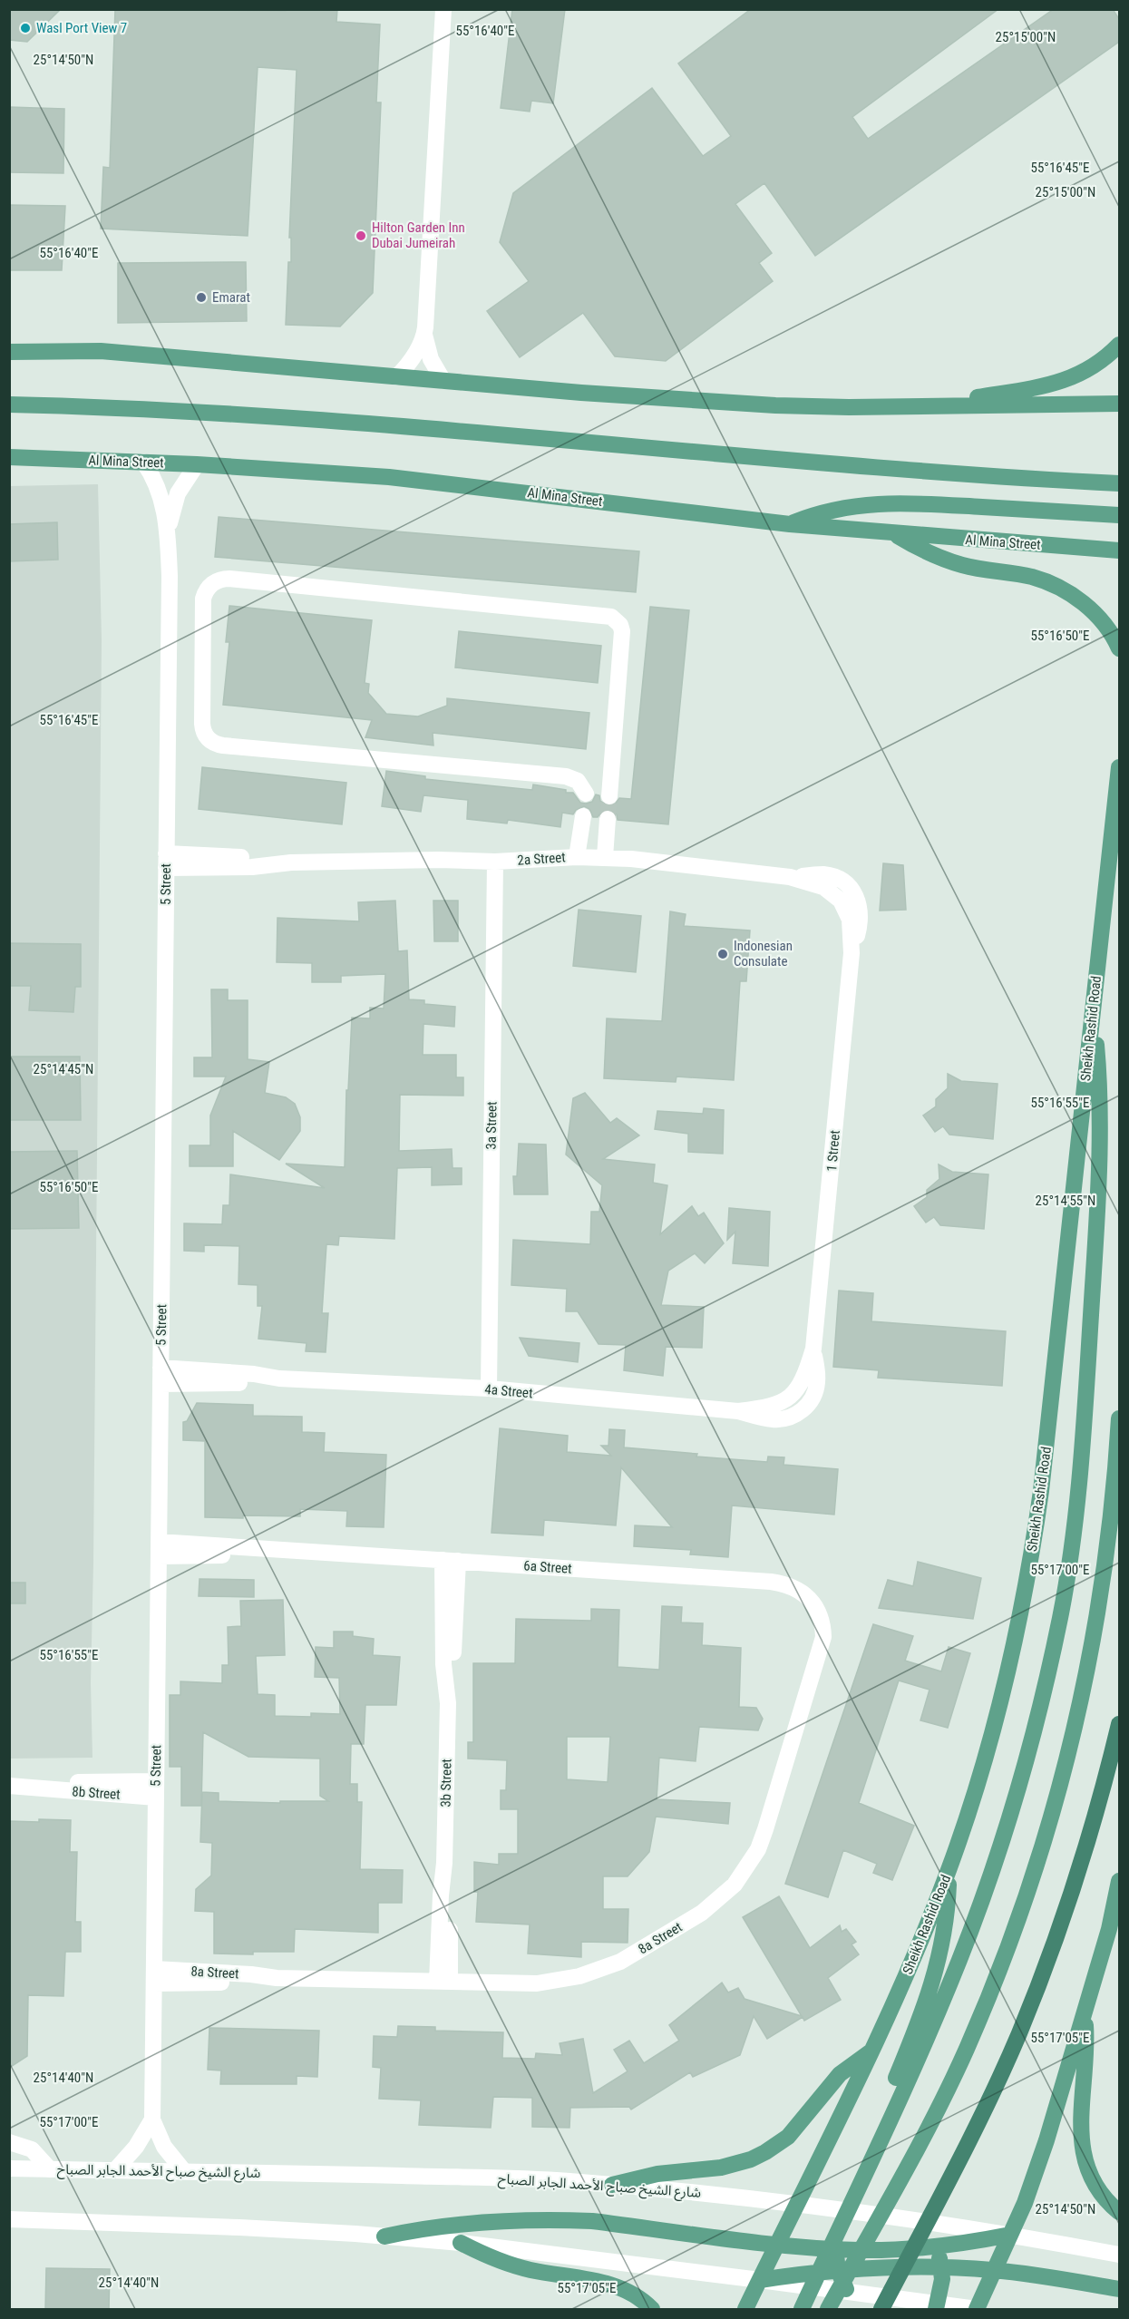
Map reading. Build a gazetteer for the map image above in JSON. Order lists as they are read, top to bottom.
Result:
{
  "streets": {
    "main road": ["Al Mina Street", "Sheikh Rashid Road"],
    "street": [
      "2a Street",
      "5 Street",
      "3a Street",
      "1 Street",
      "4a Street",
      "6a Street",
      "3b Street",
      "8b Street",
      "8a Street",
      "شارع الشيخ صباح الأحمد الجابر الصباح"
    ]
  },
  "crossings": [
    ["Al Mina Street", "5 Street"],
    ["2a Street", "5 Street"],
    ["2a Street", "3a Street"],
    ["2a Street", "1 Street"],
    ["5 Street", "4a Street"],
    ["5 Street", "6a Street"],
    ["5 Street", "8b Street"],
    ["5 Street", "8a Street"],
    ["5 Street", "شارع الشيخ صباح الأحمد الجابر الصباح"],
    ["Sheikh Rashid Road", "شارع الشيخ صباح الأحمد الجابر الصباح"],
    ["3a Street", "4a Street"],
    ["1 Street", "4a Street"],
    ["6a Street", "3b Street"],
    ["6a Street", "8a Street"],
    ["3b Street", "8a Street"]
  ],
  "places": [
    "Wasl Port View 7",
    "Hilton Garden Inn Dubai Jumeirah",
    "Emarat",
    "Indonesian Consulate"
  ],
  "coordinates": [
    "55°16'40\"E",
    "25°15'00\"N",
    "25°14'50\"N",
    "55°16'45\"E",
    "55°16'50\"E",
    "25°14'45\"N",
    "55°16'55\"E",
    "25°14'55\"N",
    "55°17'00\"E",
    "55°17'05\"E",
    "25°14'40\"N"
  ]
}
